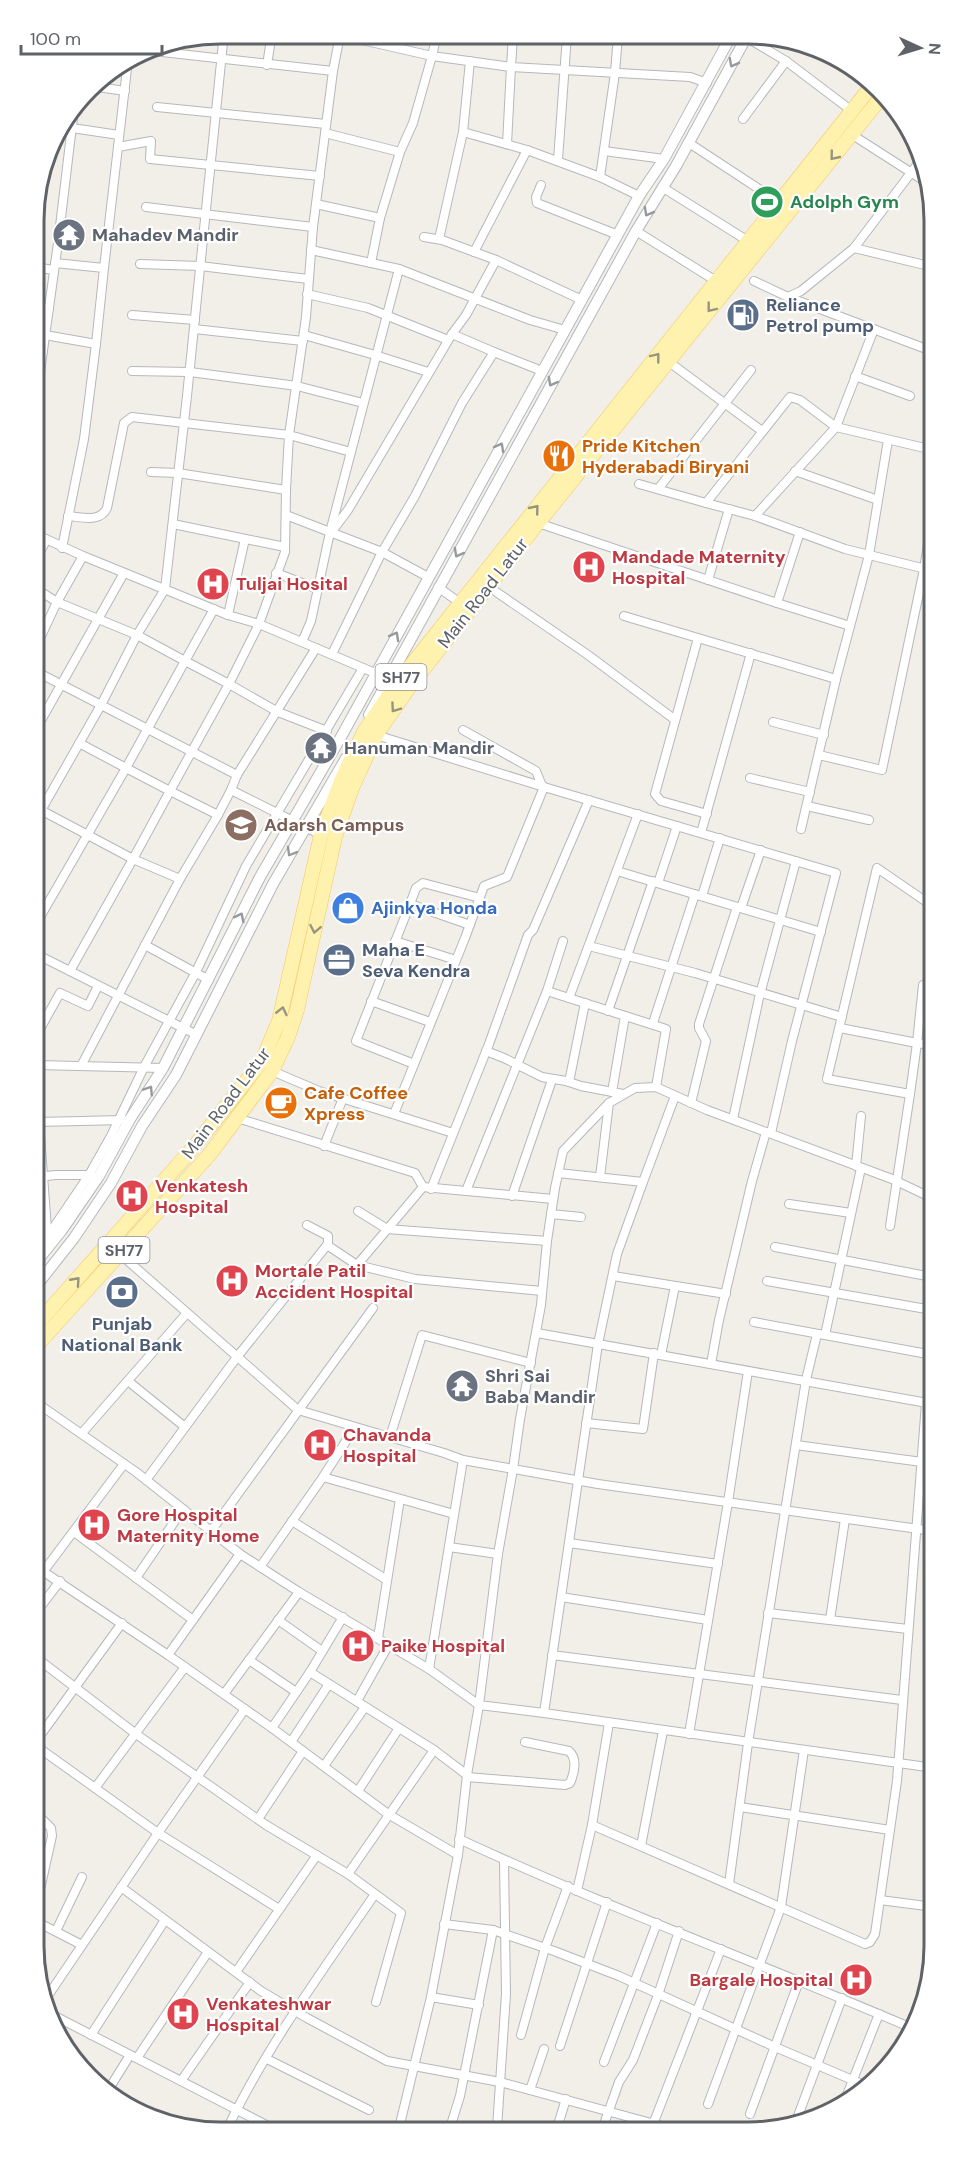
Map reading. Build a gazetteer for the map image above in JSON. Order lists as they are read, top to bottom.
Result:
{
  "streets": {
    "main road": ["Main Road Latur", "SH77"]
  },
  "places": {
    "sports": ["Adolph Gym"],
    "temple": ["Mahadev Mandir", "Hanuman Mandir", "Shri Sai Baba Mandir"],
    "fuel station": ["Reliance Petrol pump"],
    "restaurant": ["Pride Kitchen Hyderabadi Biryani"],
    "hospital": [
      "Mandade Maternity Hospital",
      "Tuljai Hosital",
      "Venkatesh Hospital",
      "Mortale Patil Accident Hospital",
      "Chavanda Hospital",
      "Gore Hospital Maternity Home",
      "Paike Hospital",
      "Bargale Hospital",
      "Venkateshwar Hospital"
    ],
    "school or university": ["Adarsh Campus"],
    "shop": ["Ajinkya Honda"],
    "office": ["Maha E Seva Kendra"],
    "cafe": ["Cafe Coffee Xpress"],
    "bank": ["Punjab National Bank"]
  },
  "scale_bar": "100 m",
  "north": "right"
}
